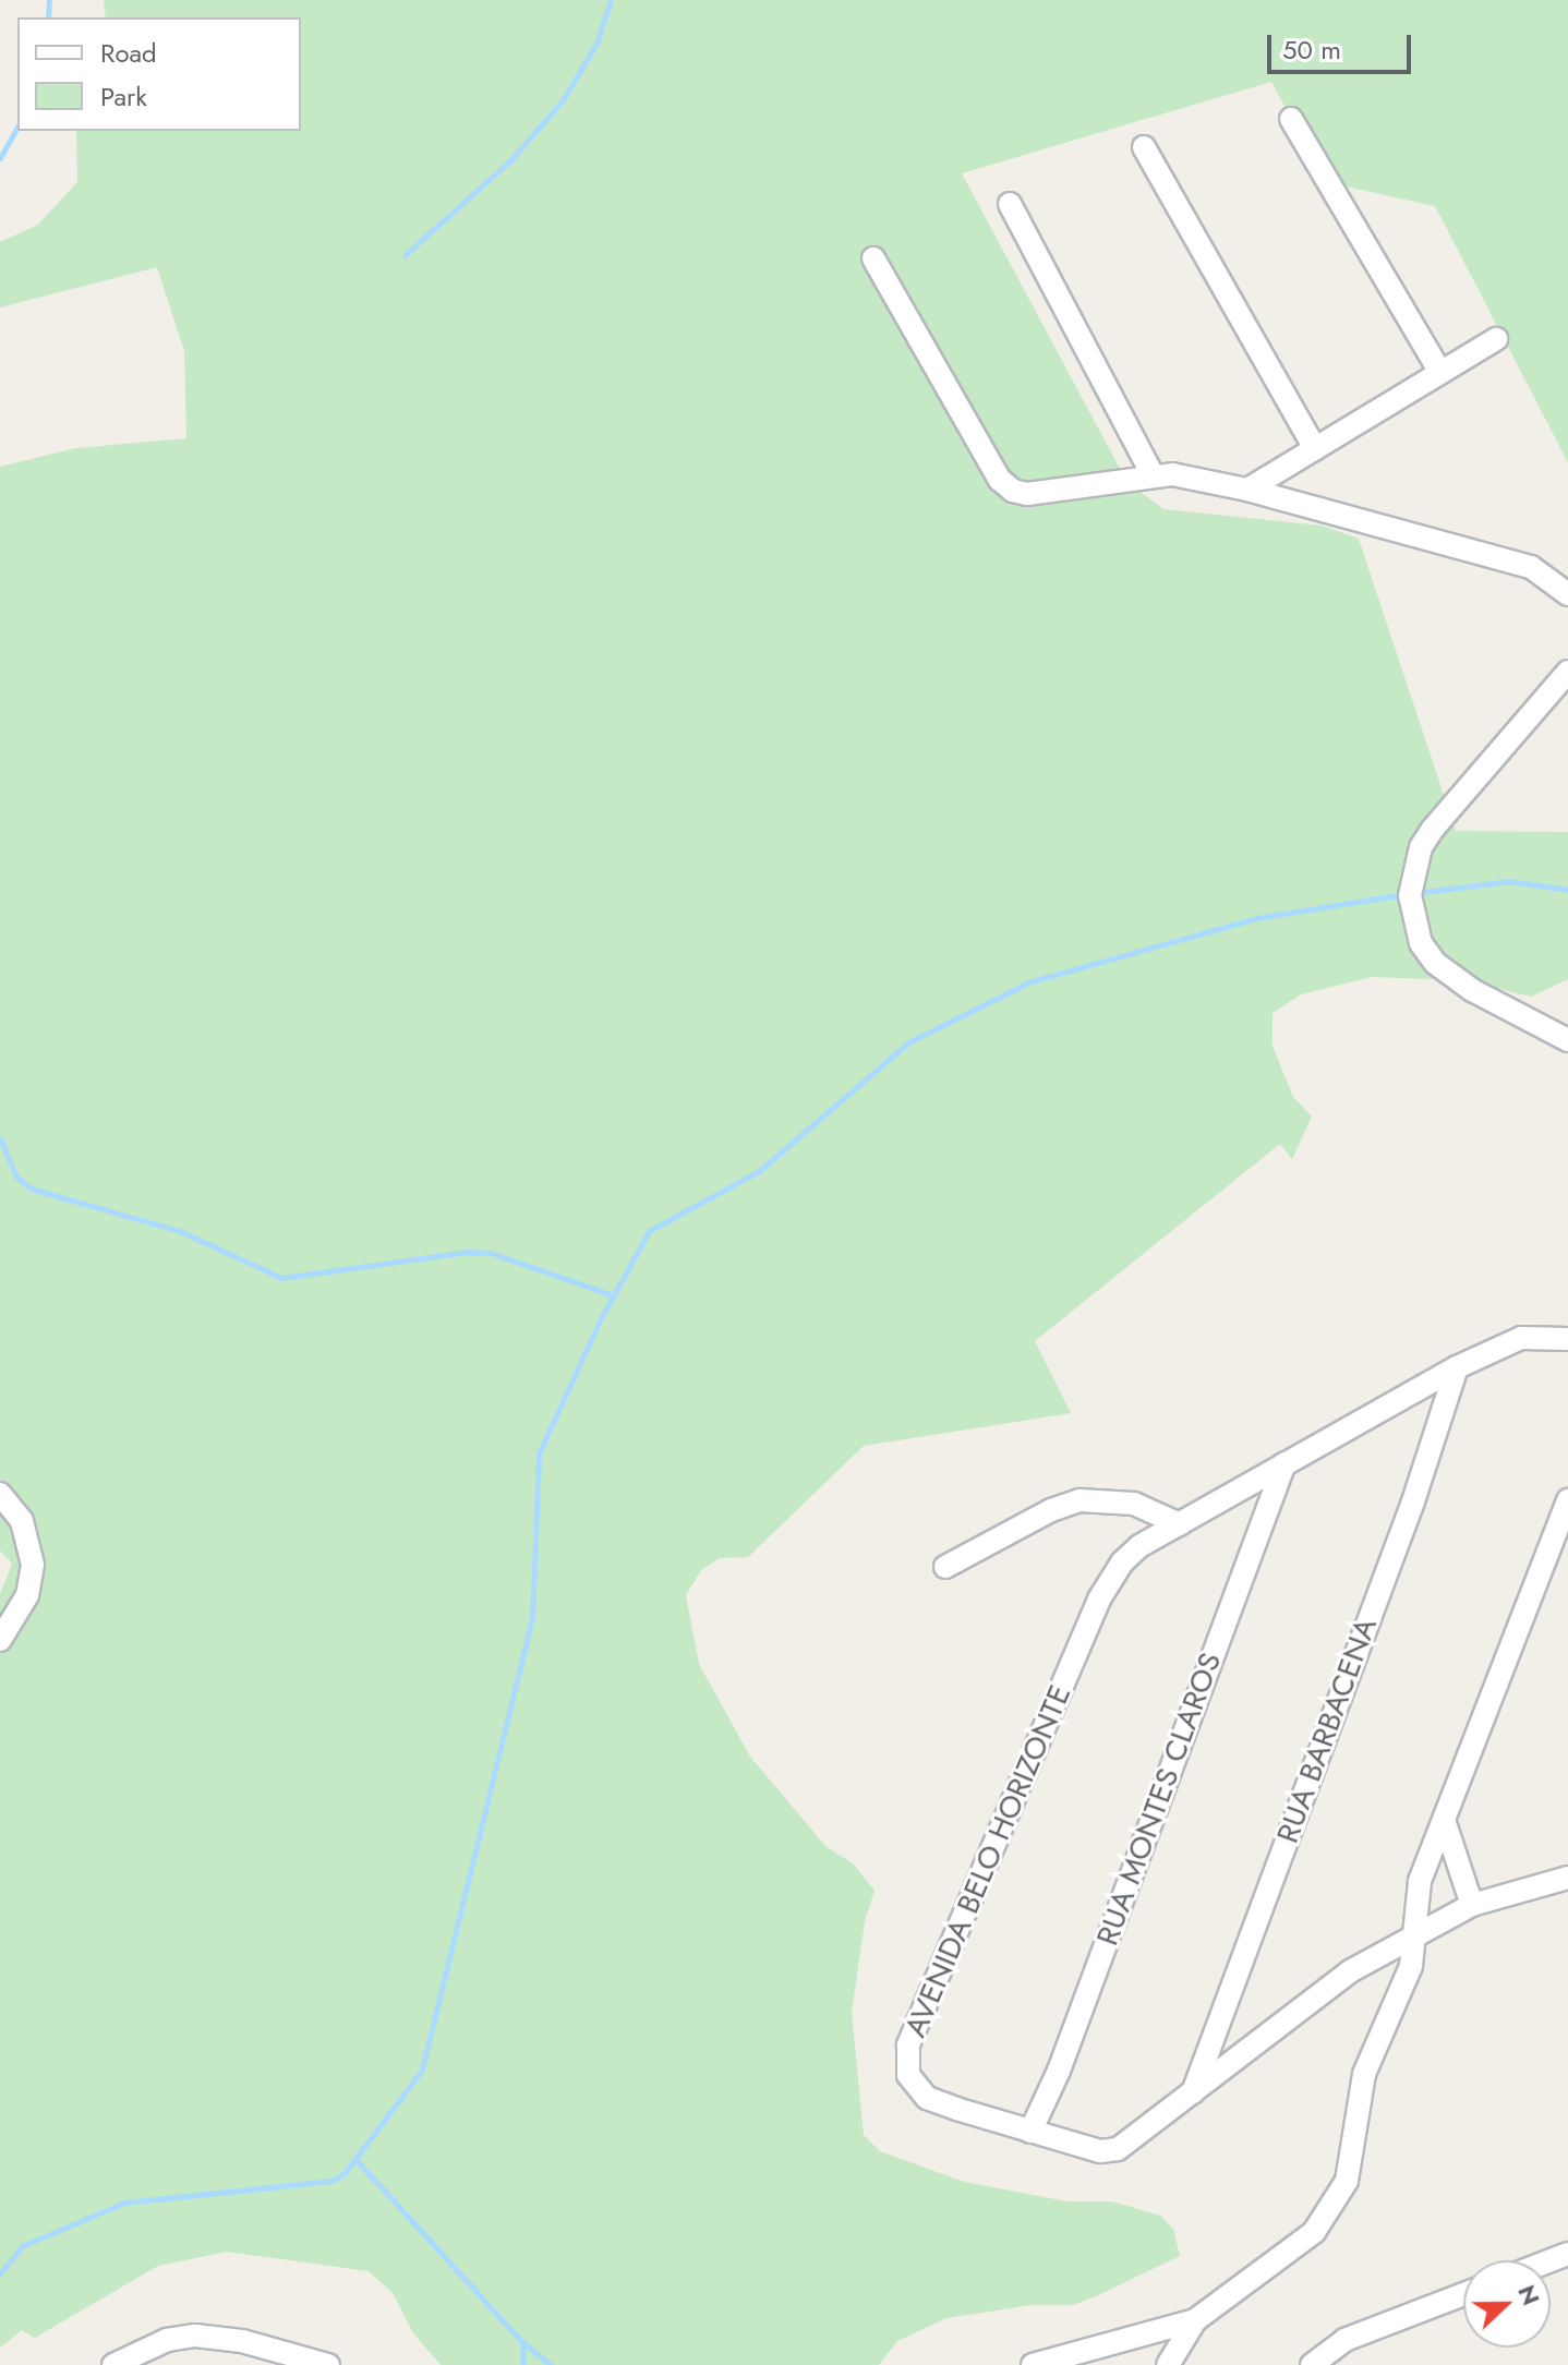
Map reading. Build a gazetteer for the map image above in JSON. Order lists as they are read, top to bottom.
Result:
{
  "streets": {
    "street": ["RUA BARBACENA", "RUA MONTES CLAROS", "AVENIDA BELO HORIZONTE"]
  },
  "crossings": [
    ["RUA BARBACENA", "AVENIDA BELO HORIZONTE"],
    ["RUA MONTES CLAROS", "AVENIDA BELO HORIZONTE"]
  ],
  "legend": ["Road", "Park"],
  "scale_bar": "50 m",
  "north": "right"
}
